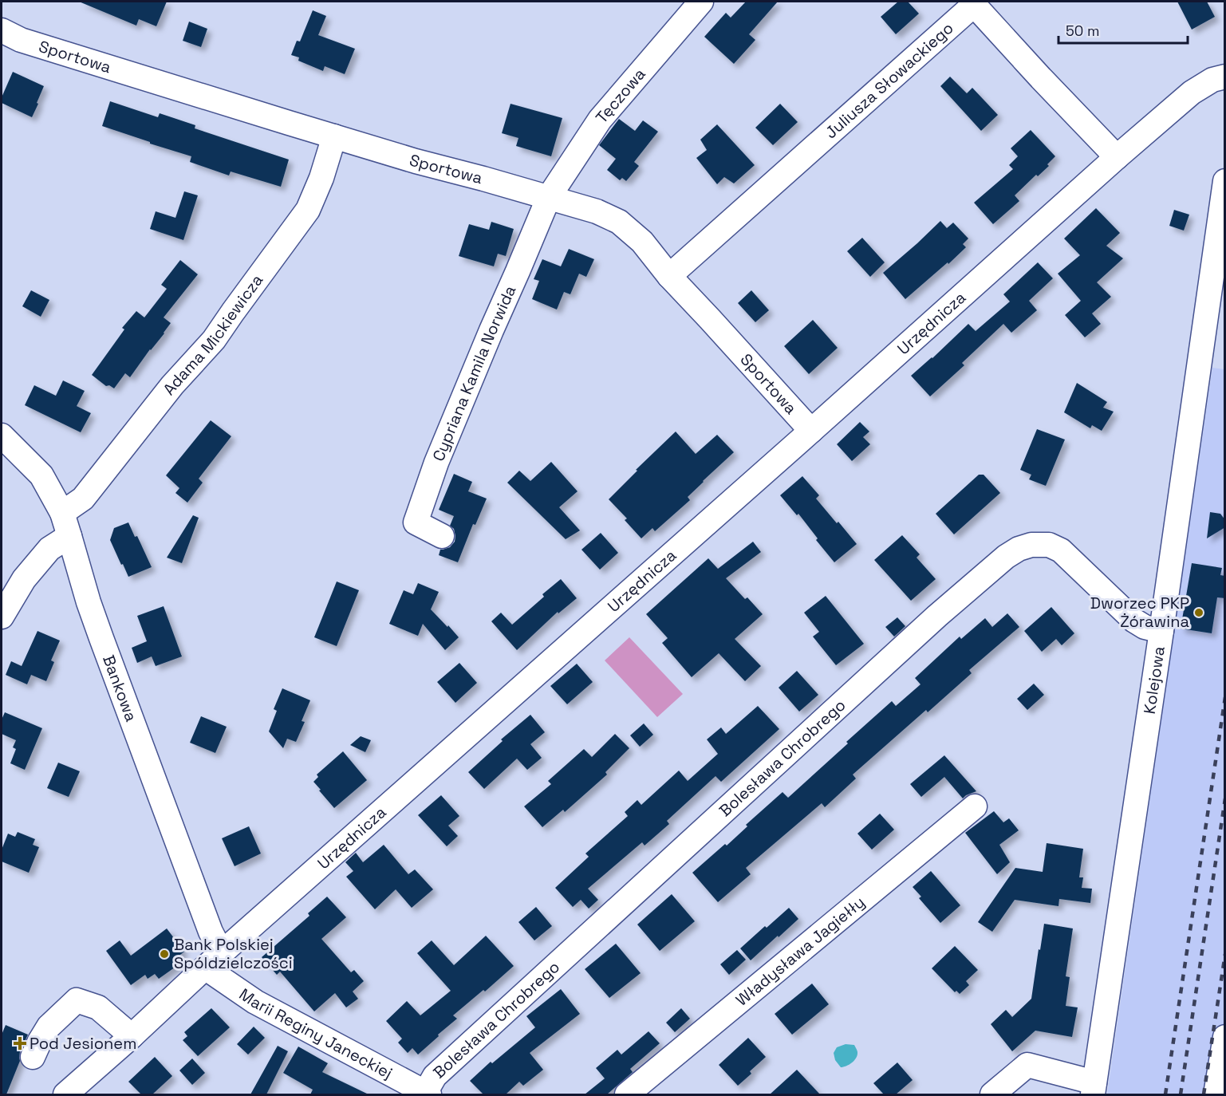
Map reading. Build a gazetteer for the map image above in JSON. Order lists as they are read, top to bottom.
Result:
{
  "streets": {
    "street": [
      "Sportowa",
      "Juliusza Słowackiego",
      "Tęczowa",
      "Urzędnicza",
      "Adama Mickiewicza",
      "Cypriana Kamila Norwida",
      "Kolejowa",
      "Bankowa",
      "Bolesława Chrobrego",
      "Władysława Jagiełły",
      "Marii Reginy Janeckiej"
    ]
  },
  "crossings": [
    ["Sportowa", "Juliusza Słowackiego"],
    ["Sportowa", "Tęczowa"],
    ["Sportowa", "Urzędnicza"],
    ["Sportowa", "Adama Mickiewicza"],
    ["Sportowa", "Cypriana Kamila Norwida"],
    ["Juliusza Słowackiego", "Urzędnicza"],
    ["Tęczowa", "Cypriana Kamila Norwida"],
    ["Urzędnicza", "Bankowa"],
    ["Urzędnicza", "Marii Reginy Janeckiej"],
    ["Adama Mickiewicza", "Bankowa"],
    ["Kolejowa", "Bolesława Chrobrego"],
    ["Bankowa", "Marii Reginy Janeckiej"],
    ["Bolesława Chrobrego", "Marii Reginy Janeckiej"]
  ],
  "places": {
    "other": ["Dworzec PKP Żórawina", "Bank Polskiej Spóldzielczości"],
    "health": ["Pod Jesionem"]
  },
  "scale_bar": "50 m"
}
